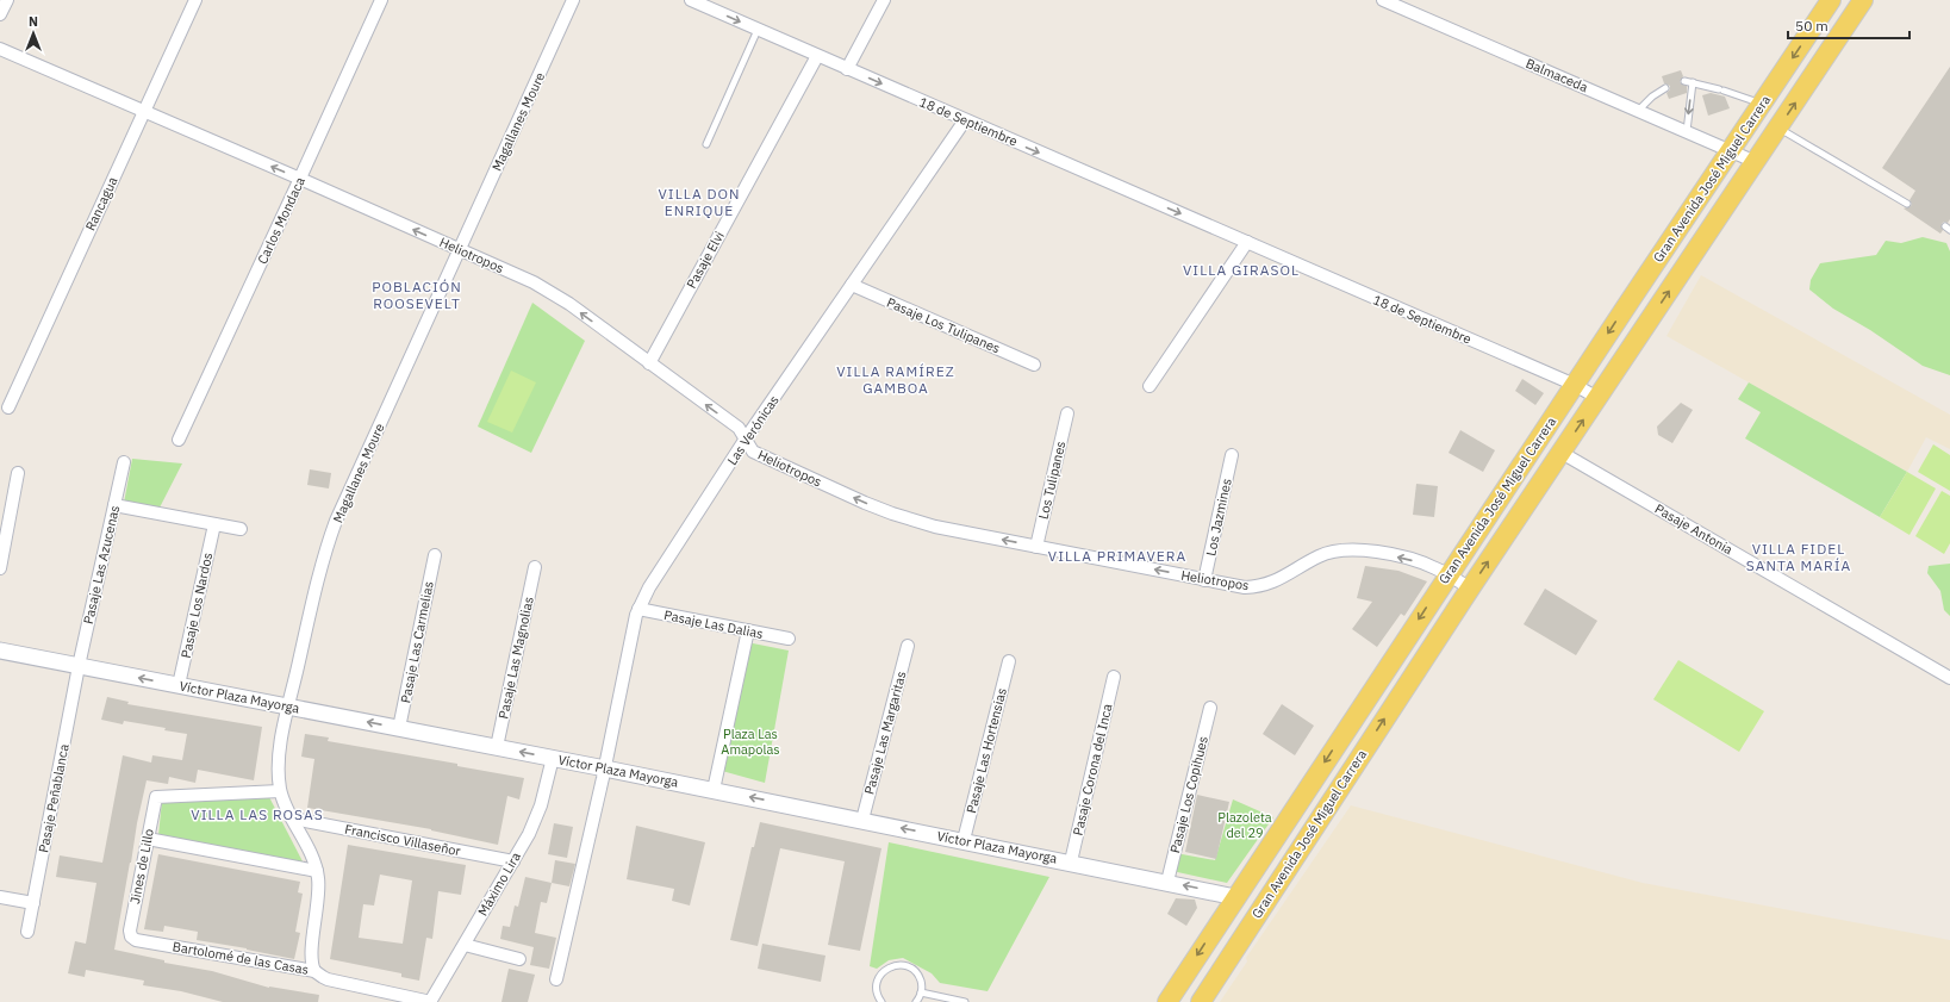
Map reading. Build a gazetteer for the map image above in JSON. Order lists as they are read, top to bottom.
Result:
{
  "streets": {
    "main road": ["Gran Avenida José Miguel Carrera"],
    "street": [
      "Balmaceda",
      "Magallanes Moure",
      "18 de Septiembre",
      "Rancagua",
      "Carlos Mondaca",
      "Heliotropos",
      "Pasaje Elvi",
      "Pasaje Los Tulipanes",
      "Las Verónicas",
      "Los Tulipanes",
      "Los Jazmines",
      "Pasaje Antonia",
      "Pasaje Las Azucenas",
      "Pasaje Los Nardos",
      "Pasaje Las Dalias",
      "Pasaje Las Carmelias",
      "Pasaje Las Magnolias",
      "Víctor Plaza Mayorga",
      "Pasaje Las Margaritas",
      "Pasaje Las Hortensias",
      "Pasaje Corona del Inca",
      "Pasaje Los Copihues",
      "Pasaje Peñablanca",
      "Francisco Villaseñor",
      "Jines de Lillo",
      "Máximo Lira",
      "Bartolomé de las Casas"
    ]
  },
  "crossings": [
    ["Balmaceda", "Gran Avenida José Miguel Carrera"],
    ["Magallanes Moure", "Heliotropos"],
    ["Magallanes Moure", "Víctor Plaza Mayorga"],
    ["Magallanes Moure", "Francisco Villaseñor"],
    ["Magallanes Moure", "Jines de Lillo"],
    ["Magallanes Moure", "Bartolomé de las Casas"],
    ["18 de Septiembre", "Gran Avenida José Miguel Carrera"],
    ["18 de Septiembre", "Pasaje Elvi"],
    ["18 de Septiembre", "Las Verónicas"],
    ["Gran Avenida José Miguel Carrera", "Heliotropos"],
    ["Gran Avenida José Miguel Carrera", "Pasaje Antonia"],
    ["Gran Avenida José Miguel Carrera", "Víctor Plaza Mayorga"],
    ["Rancagua", "Heliotropos"],
    ["Carlos Mondaca", "Heliotropos"],
    ["Heliotropos", "Pasaje Elvi"],
    ["Heliotropos", "Las Verónicas"],
    ["Heliotropos", "Los Tulipanes"],
    ["Heliotropos", "Los Jazmines"],
    ["Pasaje Los Tulipanes", "Las Verónicas"],
    ["Las Verónicas", "Pasaje Las Dalias"],
    ["Las Verónicas", "Víctor Plaza Mayorga"],
    ["Pasaje Las Azucenas", "Víctor Plaza Mayorga"],
    ["Pasaje Las Azucenas", "Pasaje Peñablanca"],
    ["Pasaje Los Nardos", "Víctor Plaza Mayorga"],
    ["Pasaje Las Carmelias", "Víctor Plaza Mayorga"],
    ["Pasaje Las Magnolias", "Víctor Plaza Mayorga"],
    ["Víctor Plaza Mayorga", "Pasaje Las Margaritas"],
    ["Víctor Plaza Mayorga", "Pasaje Las Hortensias"],
    ["Víctor Plaza Mayorga", "Pasaje Corona del Inca"],
    ["Víctor Plaza Mayorga", "Pasaje Los Copihues"],
    ["Víctor Plaza Mayorga", "Pasaje Peñablanca"],
    ["Víctor Plaza Mayorga", "Máximo Lira"],
    ["Francisco Villaseñor", "Máximo Lira"],
    ["Jines de Lillo", "Bartolomé de las Casas"],
    ["Máximo Lira", "Bartolomé de las Casas"]
  ],
  "one_way": ["18 de Septiembre", "Heliotropos", "Víctor Plaza Mayorga"],
  "districts": [
    "VILLA DON ENRIQUE",
    "VILLA GIRASOL",
    "POBLACIÓN ROOSEVELT",
    "VILLA RAMÍREZ GAMBOA",
    "VILLA FIDEL SANTA MARÍA",
    "VILLA PRIMAVERA",
    "VILLA LAS ROSAS"
  ],
  "parks": ["Plaza Las Amapolas", "Plazoleta del 29"],
  "scale_bar": "50 m",
  "north": "top"
}
